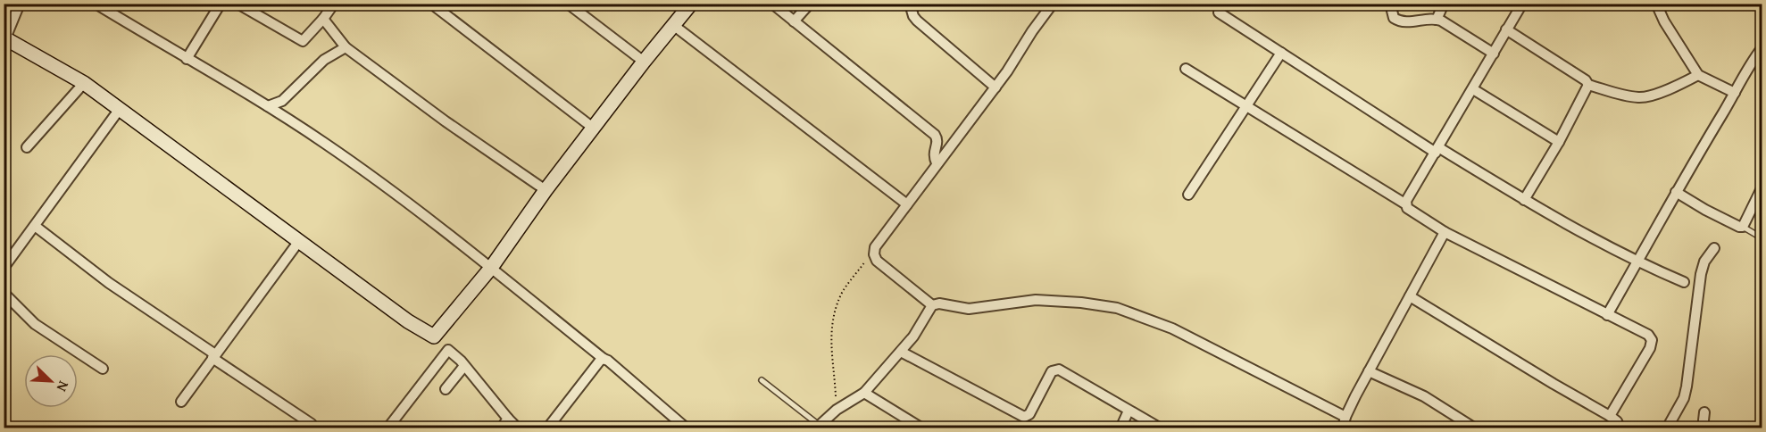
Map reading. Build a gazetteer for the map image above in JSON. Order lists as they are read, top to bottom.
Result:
{
  "north": "bottom right"
}
